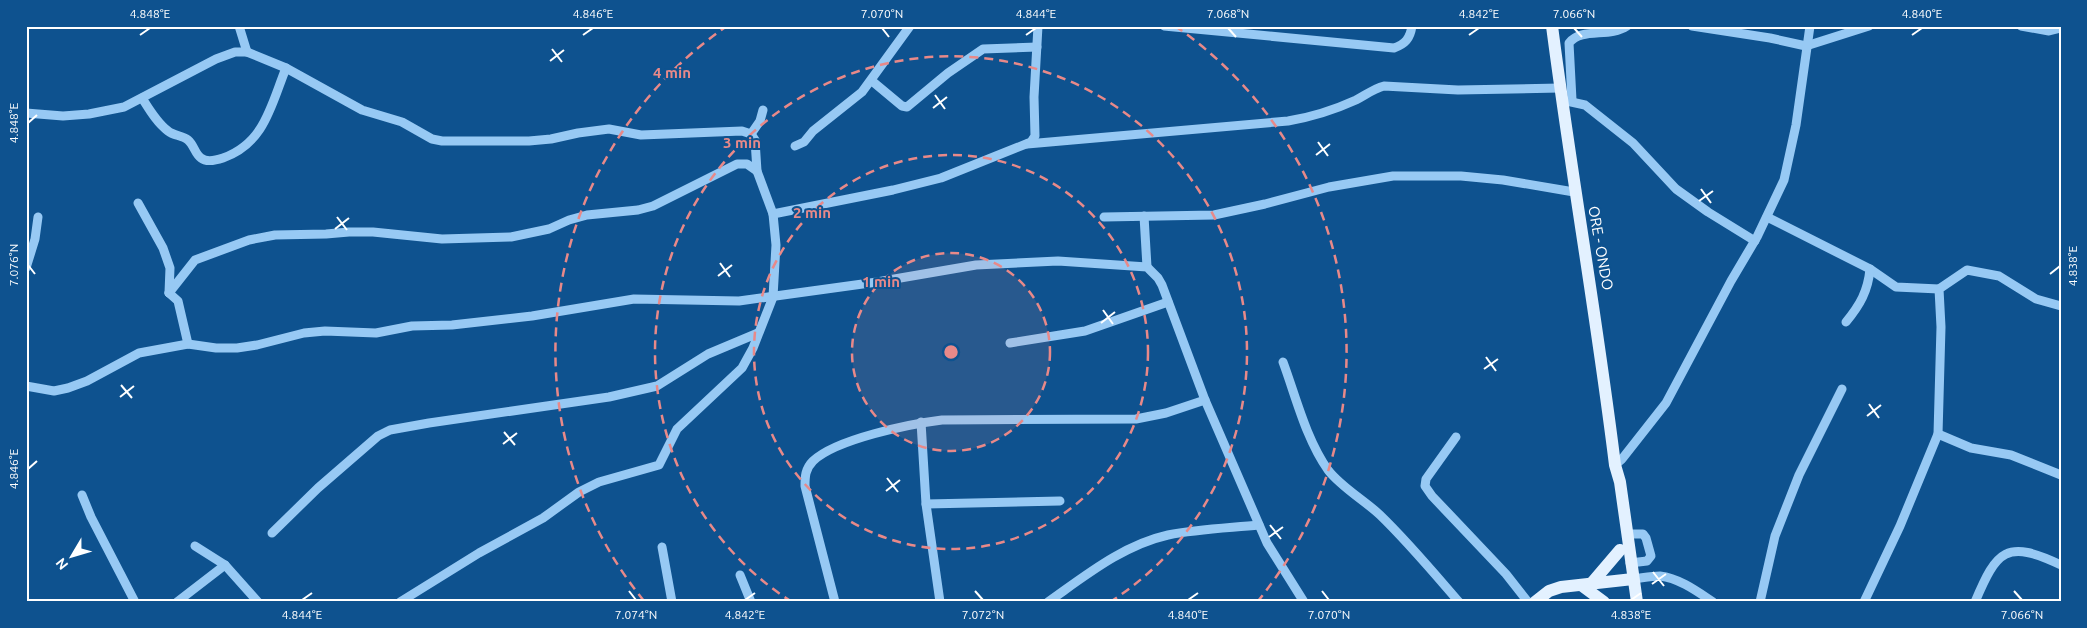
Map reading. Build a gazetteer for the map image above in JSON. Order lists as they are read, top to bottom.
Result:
{
  "streets": {
    "main road": ["ORE - ONDO"]
  },
  "north": "bottom left",
  "coordinates": [
    "4.848°E",
    "4.846°E",
    "7.070°N",
    "4.844°E",
    "7.068°N",
    "4.842°E",
    "7.066°N",
    "4.840°E",
    "7.076°N",
    "4.838°E",
    "7.074°N",
    "7.072°N"
  ],
  "rings": [
    "4 min",
    "3 min",
    "2 min",
    "1 min"
  ]
}
